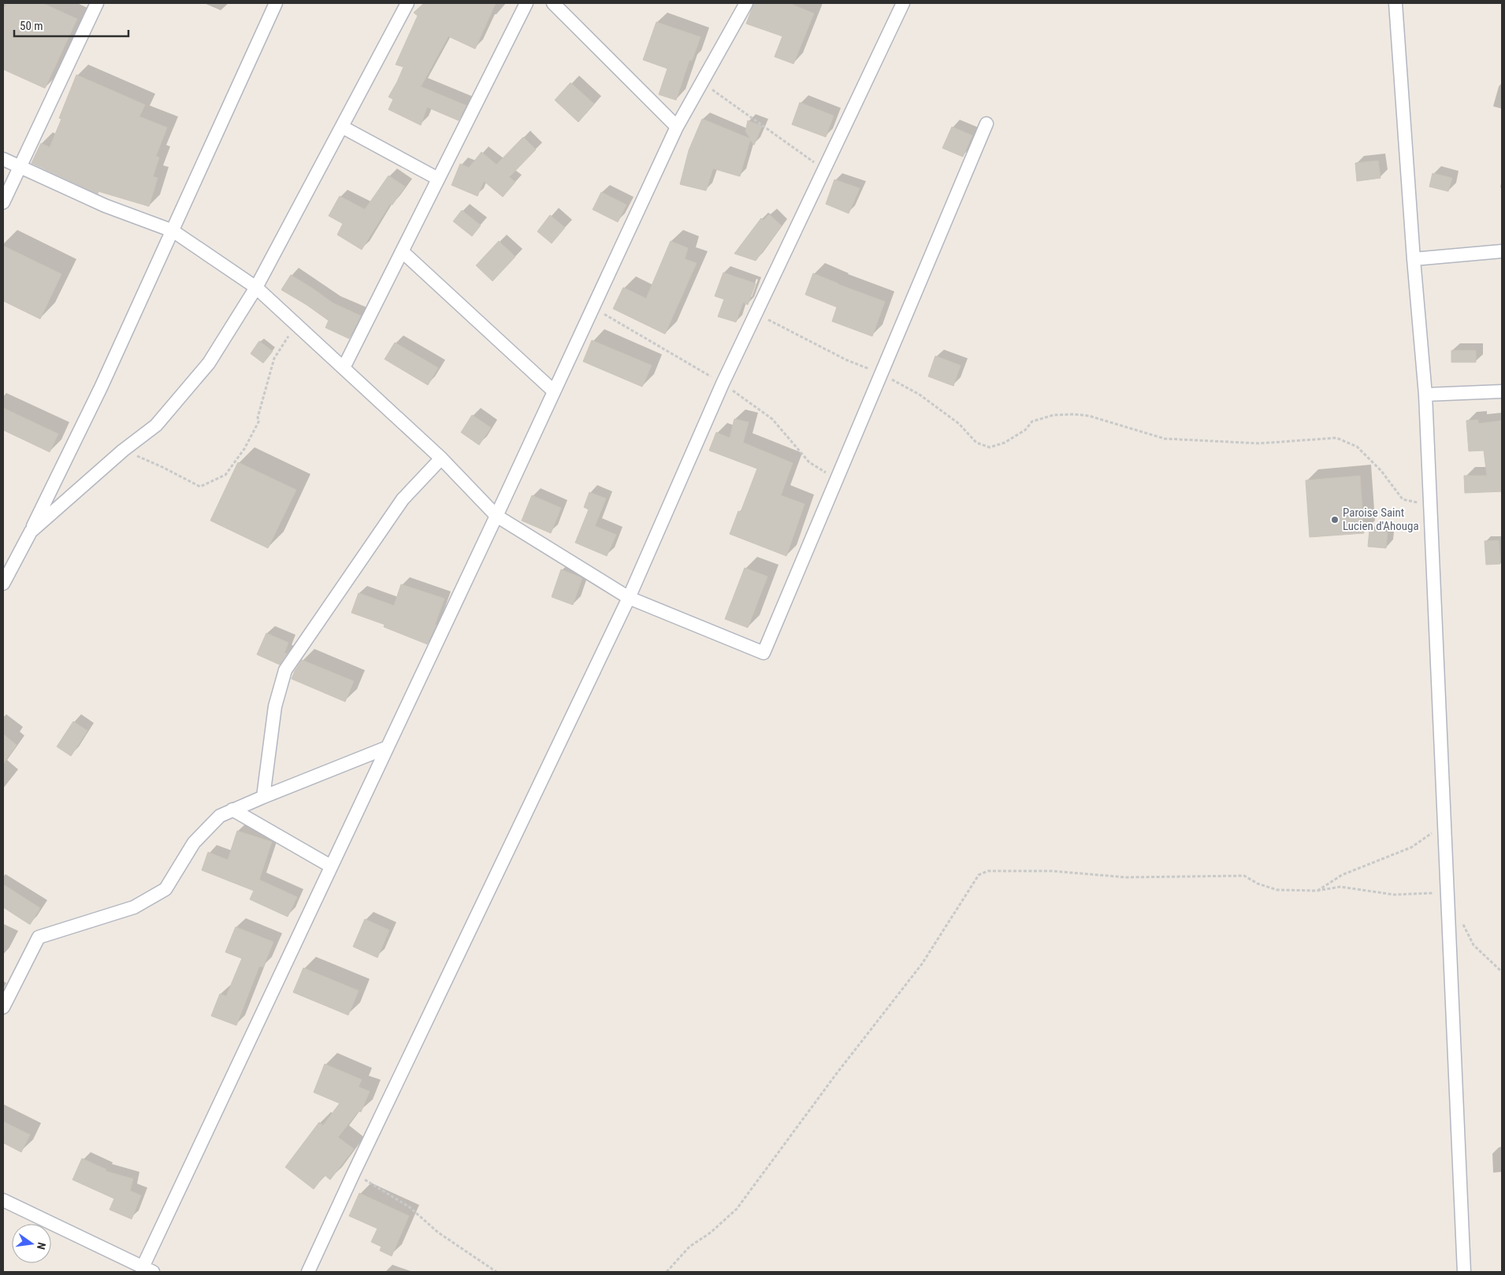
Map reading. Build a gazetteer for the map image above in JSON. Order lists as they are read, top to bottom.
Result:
{
  "places": ["Paroise Saint Lucien d'Ahouga"],
  "scale_bar": "50 m",
  "north": "right"
}
